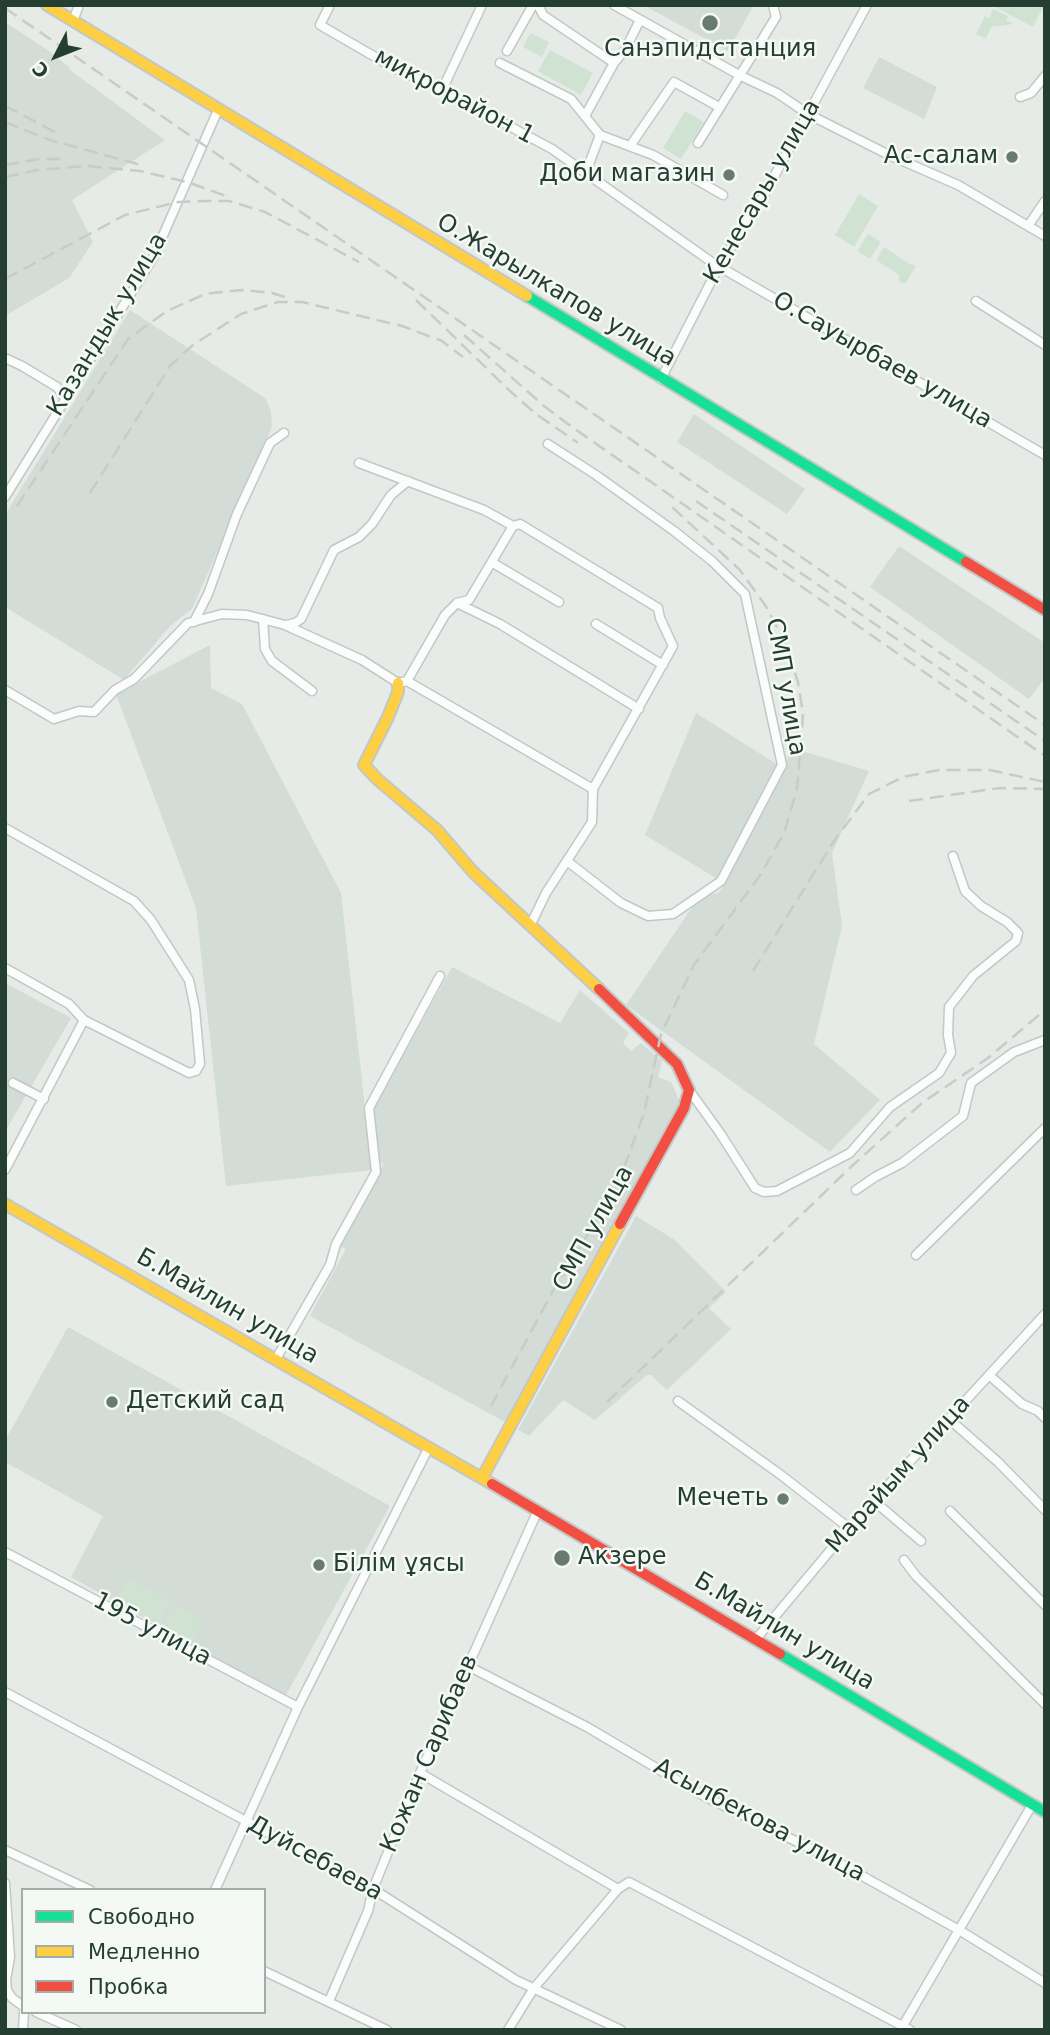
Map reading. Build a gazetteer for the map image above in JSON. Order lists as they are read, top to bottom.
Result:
{
  "streets": {
    "street": [
      "микрорайон 1",
      "Кенесары улица",
      "О.Жарылкапов улица",
      "Казандык улица",
      "О.Сауырбаев улица",
      "СМП улица",
      "Б.Майлин улица",
      "Марайым улица",
      "195 улица",
      "Кожан Сарибаев",
      "Асылбекова улица",
      "Дуйсебаева"
    ]
  },
  "crossings": [
    ["микрорайон 1", "Кенесары улица"],
    ["микрорайон 1", "О.Сауырбаев улица"],
    ["Кенесары улица", "О.Жарылкапов улица"],
    ["Кенесары улица", "О.Сауырбаев улица"],
    ["О.Жарылкапов улица", "Казандык улица"],
    ["СМП улица", "Б.Майлин улица"],
    ["Б.Майлин улица", "Марайым улица"],
    ["Б.Майлин улица", "Кожан Сарибаев"],
    ["Кожан Сарибаев", "Асылбекова улица"],
    ["Кожан Сарибаев", "Дуйсебаева"]
  ],
  "places": [
    "Санэпидстанция",
    "Ас-салам",
    "Доби магазин",
    "Детский сад",
    "Мечеть",
    "Акзере",
    "Білім ұясы"
  ],
  "legend": ["Свободно", "Медленно", "Пробка"],
  "north": "bottom left"
}
